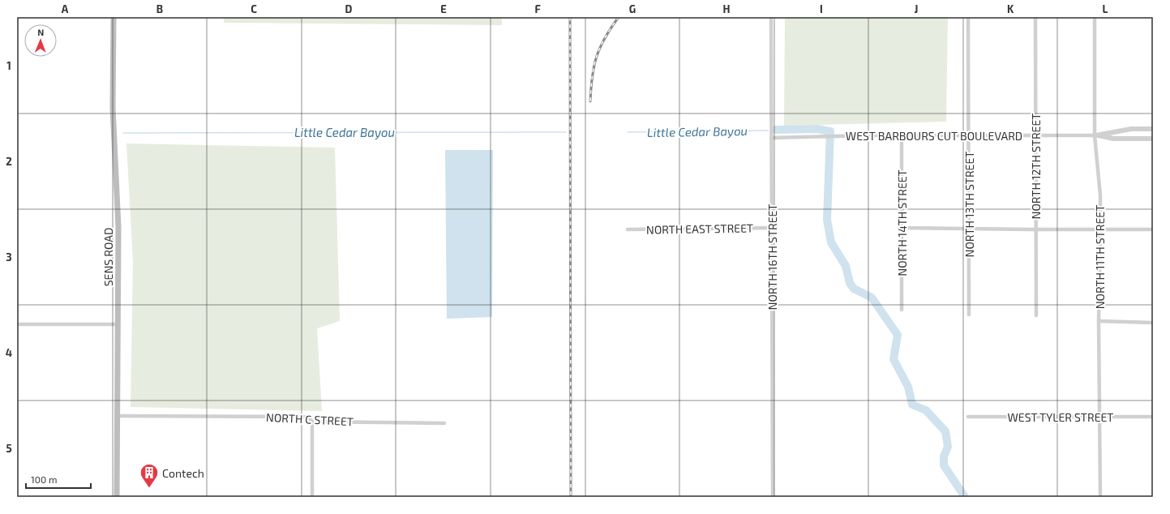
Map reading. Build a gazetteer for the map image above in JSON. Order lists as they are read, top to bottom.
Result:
{
  "streets": {
    "main road": ["SENS ROAD"],
    "street": [
      "WEST BARBOURS CUT BOULEVARD",
      "NORTH 12TH STREET",
      "NORTH 13TH STREET",
      "NORTH 14TH STREET",
      "NORTH EAST STREET",
      "NORTH 16TH STREET",
      "NORTH 11TH STREET",
      "WEST TYLER STREET",
      "NORTH C STREET"
    ]
  },
  "crossings": [
    ["WEST BARBOURS CUT BOULEVARD", "NORTH 12TH STREET"],
    ["WEST BARBOURS CUT BOULEVARD", "NORTH 13TH STREET"],
    ["WEST BARBOURS CUT BOULEVARD", "NORTH 14TH STREET"],
    ["WEST BARBOURS CUT BOULEVARD", "NORTH 16TH STREET"],
    ["WEST BARBOURS CUT BOULEVARD", "NORTH 11TH STREET"],
    ["NORTH EAST STREET", "NORTH 16TH STREET"],
    ["SENS ROAD", "NORTH C STREET"],
    ["NORTH 11TH STREET", "WEST TYLER STREET"]
  ],
  "water": ["Little Cedar Bayou"],
  "places": {
    "building": ["Contech"]
  },
  "scale_bar": "100 m",
  "north": "top",
  "grid": {
    "columns": [
      "A",
      "B",
      "C",
      "D",
      "E",
      "F",
      "G",
      "H",
      "I",
      "J",
      "K",
      "L"
    ],
    "rows": [
      "1",
      "2",
      "3",
      "4",
      "5"
    ]
  }
}
